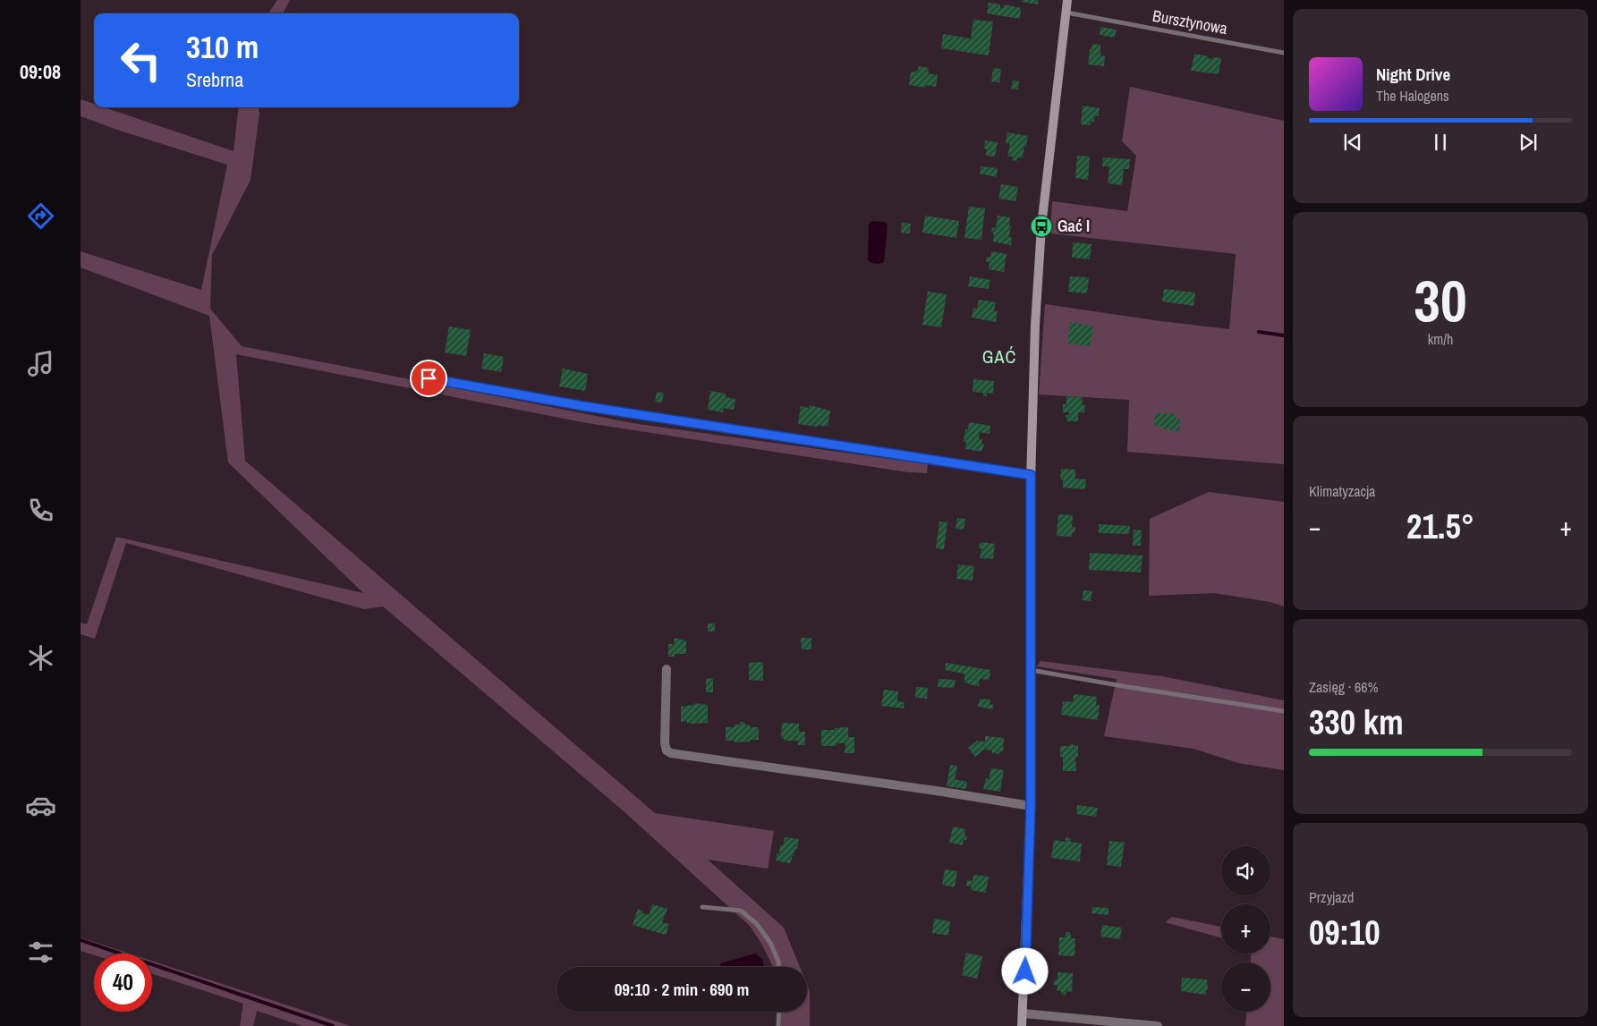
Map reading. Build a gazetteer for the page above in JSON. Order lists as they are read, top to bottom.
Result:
{
  "streets": {
    "lane": ["Bursztynowa"]
  },
  "districts": ["GAĆ"],
  "places": {
    "bus stop": ["Gać I"]
  },
  "page": {
    "tabs": "09:08",
    "turn": ["310 m", "Srebrna"],
    "song": ["Night Drive", "The Halogens"],
    "tile": [
      ["30", "km/h"],
      "Klimatyzacja",
      ["Zasięg · 66%", "330 km"],
      ["Przyjazd", "09:10"]
    ],
    "heat": ["−", "21.5°", "+"],
    "map_buttons": ["+", "−"],
    "limit": "40",
    "trip": "09:10 · 2 min · 690 m"
  }
}
